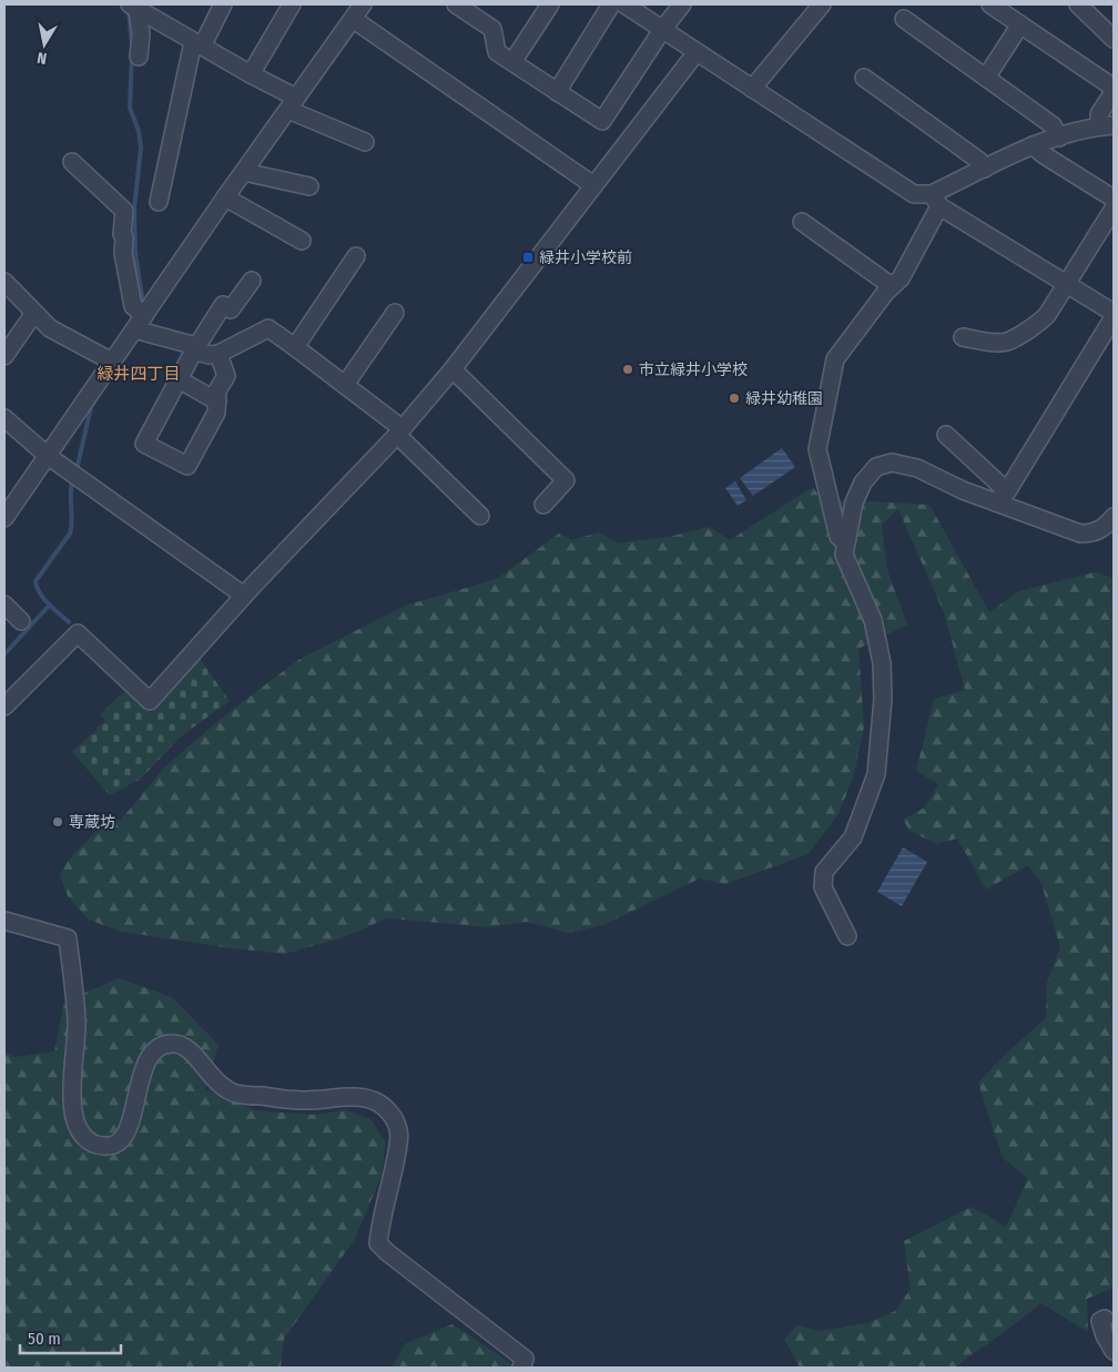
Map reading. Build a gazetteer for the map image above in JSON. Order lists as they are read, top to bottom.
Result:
{
  "districts": ["緑井四丁目"],
  "places": {
    "transit": ["緑井小学校前"],
    "other": ["市立緑井小学校", "緑井幼稚園", "専蔵坊"]
  },
  "scale_bar": "50 m",
  "north": "bottom"
}
